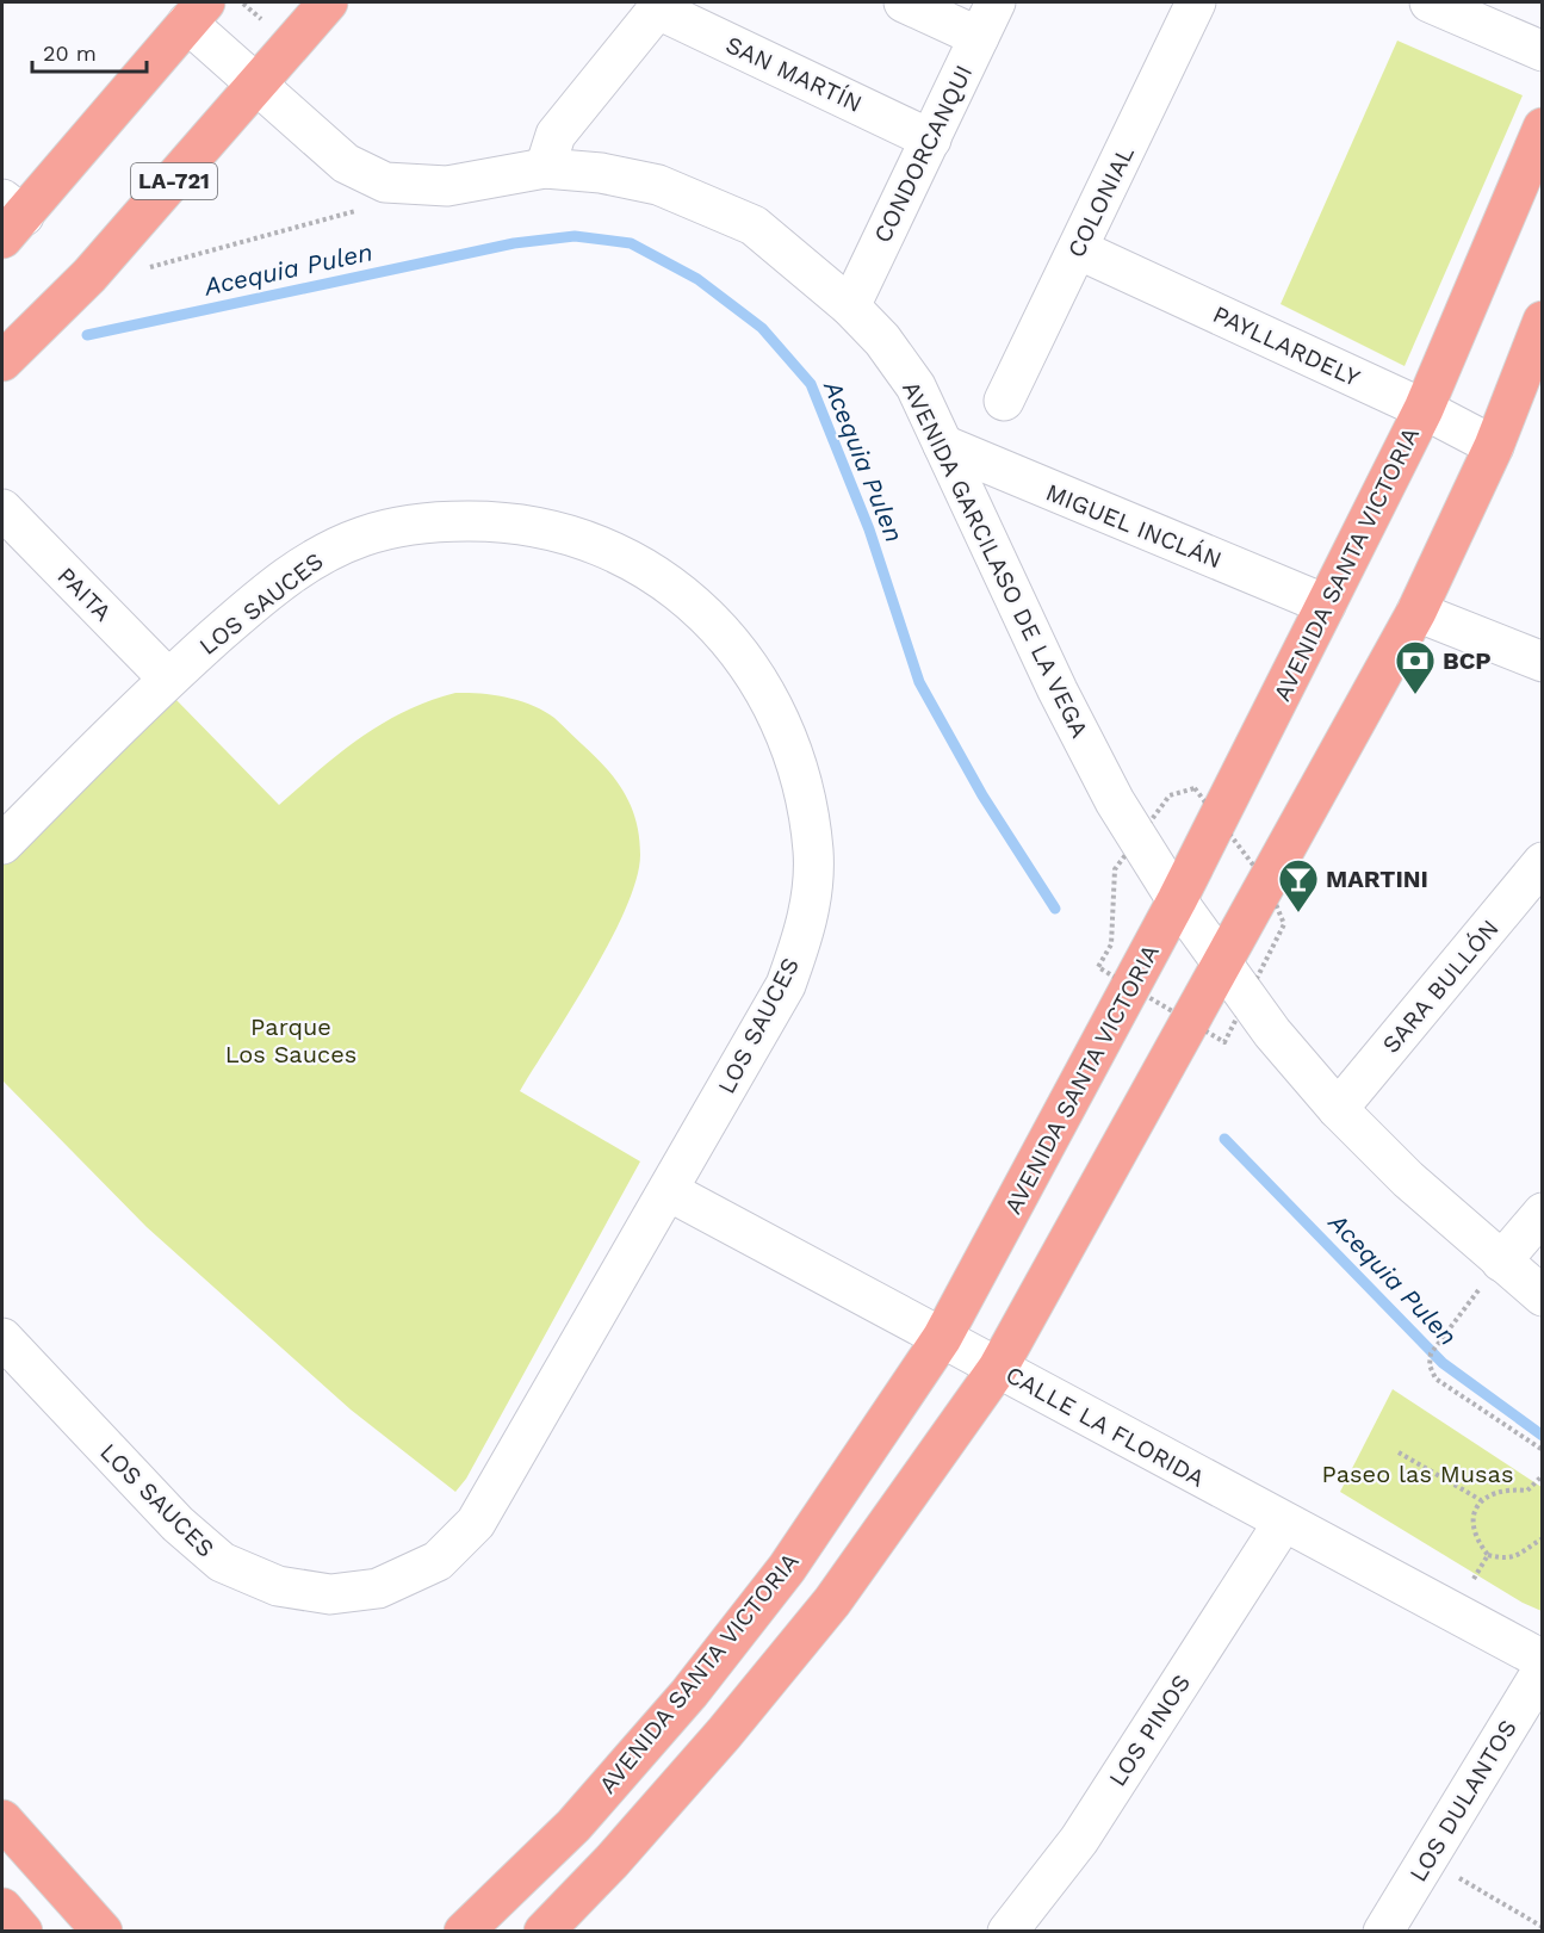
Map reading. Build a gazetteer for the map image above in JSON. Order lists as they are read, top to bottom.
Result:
{
  "streets": {
    "main road": ["LA-721", "AVENIDA SANTA VICTORIA"],
    "street": [
      "SAN MARTÍN",
      "CONDORCANQUI",
      "COLONIAL",
      "PAYLLARDELY",
      "MIGUEL INCLÁN",
      "AVENIDA GARCILASO DE LA VEGA",
      "PAITA",
      "LOS SAUCES",
      "SARA BULLÓN",
      "CALLE LA FLORIDA",
      "LOS PINOS",
      "LOS DULANTOS"
    ]
  },
  "crossings": [
    ["SAN MARTÍN", "CONDORCANQUI"],
    ["CONDORCANQUI", "AVENIDA GARCILASO DE LA VEGA"],
    ["LA-721", "AVENIDA GARCILASO DE LA VEGA"],
    ["COLONIAL", "PAYLLARDELY"],
    ["PAYLLARDELY", "AVENIDA SANTA VICTORIA"],
    ["MIGUEL INCLÁN", "AVENIDA GARCILASO DE LA VEGA"],
    ["MIGUEL INCLÁN", "AVENIDA SANTA VICTORIA"],
    ["AVENIDA GARCILASO DE LA VEGA", "AVENIDA SANTA VICTORIA"],
    ["AVENIDA GARCILASO DE LA VEGA", "SARA BULLÓN"],
    ["AVENIDA SANTA VICTORIA", "CALLE LA FLORIDA"],
    ["PAITA", "LOS SAUCES"],
    ["LOS SAUCES", "CALLE LA FLORIDA"],
    ["CALLE LA FLORIDA", "LOS PINOS"]
  ],
  "water": ["Acequia Pulen"],
  "parks": ["Parque Los Sauces", "Paseo las Musas"],
  "places": {
    "bank": ["BCP"],
    "bar": ["MARTINI"]
  },
  "scale_bar": "20 m"
}
